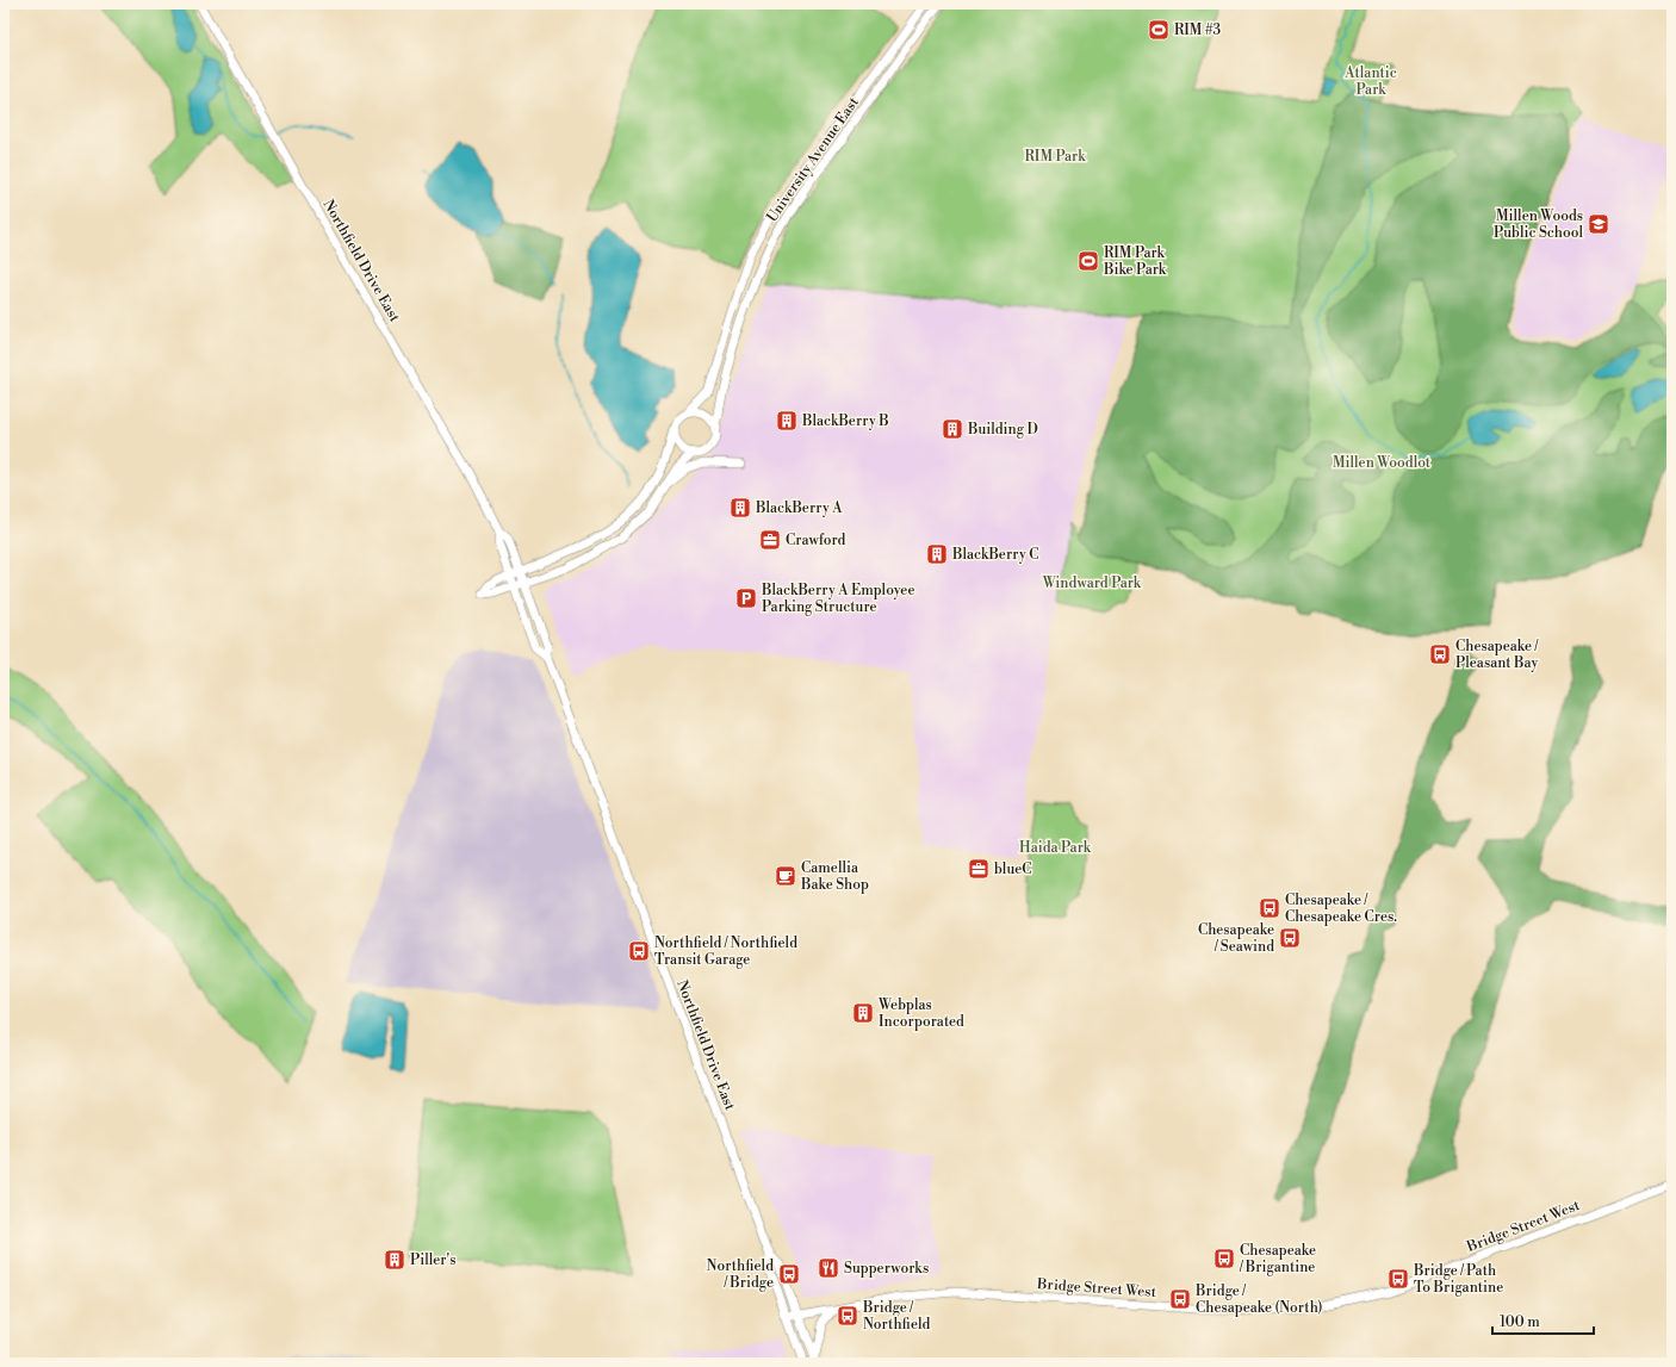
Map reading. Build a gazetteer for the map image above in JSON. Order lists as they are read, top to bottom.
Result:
{
  "streets": {
    "main road": ["University Avenue East", "Northfield Drive East", "Bridge Street West"]
  },
  "crossings": [
    ["Northfield Drive East", "Bridge Street West"]
  ],
  "parks": [
    "Atlantic Park",
    "RIM Park",
    "Millen Woodlot",
    "Windward Park",
    "Haida Park"
  ],
  "places": {
    "sports": ["RIM #3", "RIM Park Bike Park"],
    "school or university": ["Millen Woods Public School"],
    "building": [
      "BlackBerry B",
      "Building D",
      "BlackBerry A",
      "BlackBerry C",
      "Webplas Incorporated",
      "Piller's"
    ],
    "office": ["Crawford", "blueC"],
    "parking": ["BlackBerry A Employee Parking Structure"],
    "bus stop": [
      "Chesapeake / Pleasant Bay",
      "Chesapeake / Chesapeake Cres.",
      "Chesapeake / Seawind",
      "Northfield / Northfield Transit Garage",
      "Chesapeake / Brigantine",
      "Northfield / Bridge",
      "Bridge / Path To Brigantine",
      "Bridge / Chesapeake (North)",
      "Bridge / Northfield"
    ],
    "cafe": ["Camellia Bake Shop"],
    "restaurant": ["Supperworks"]
  },
  "scale_bar": "100 m"
}
